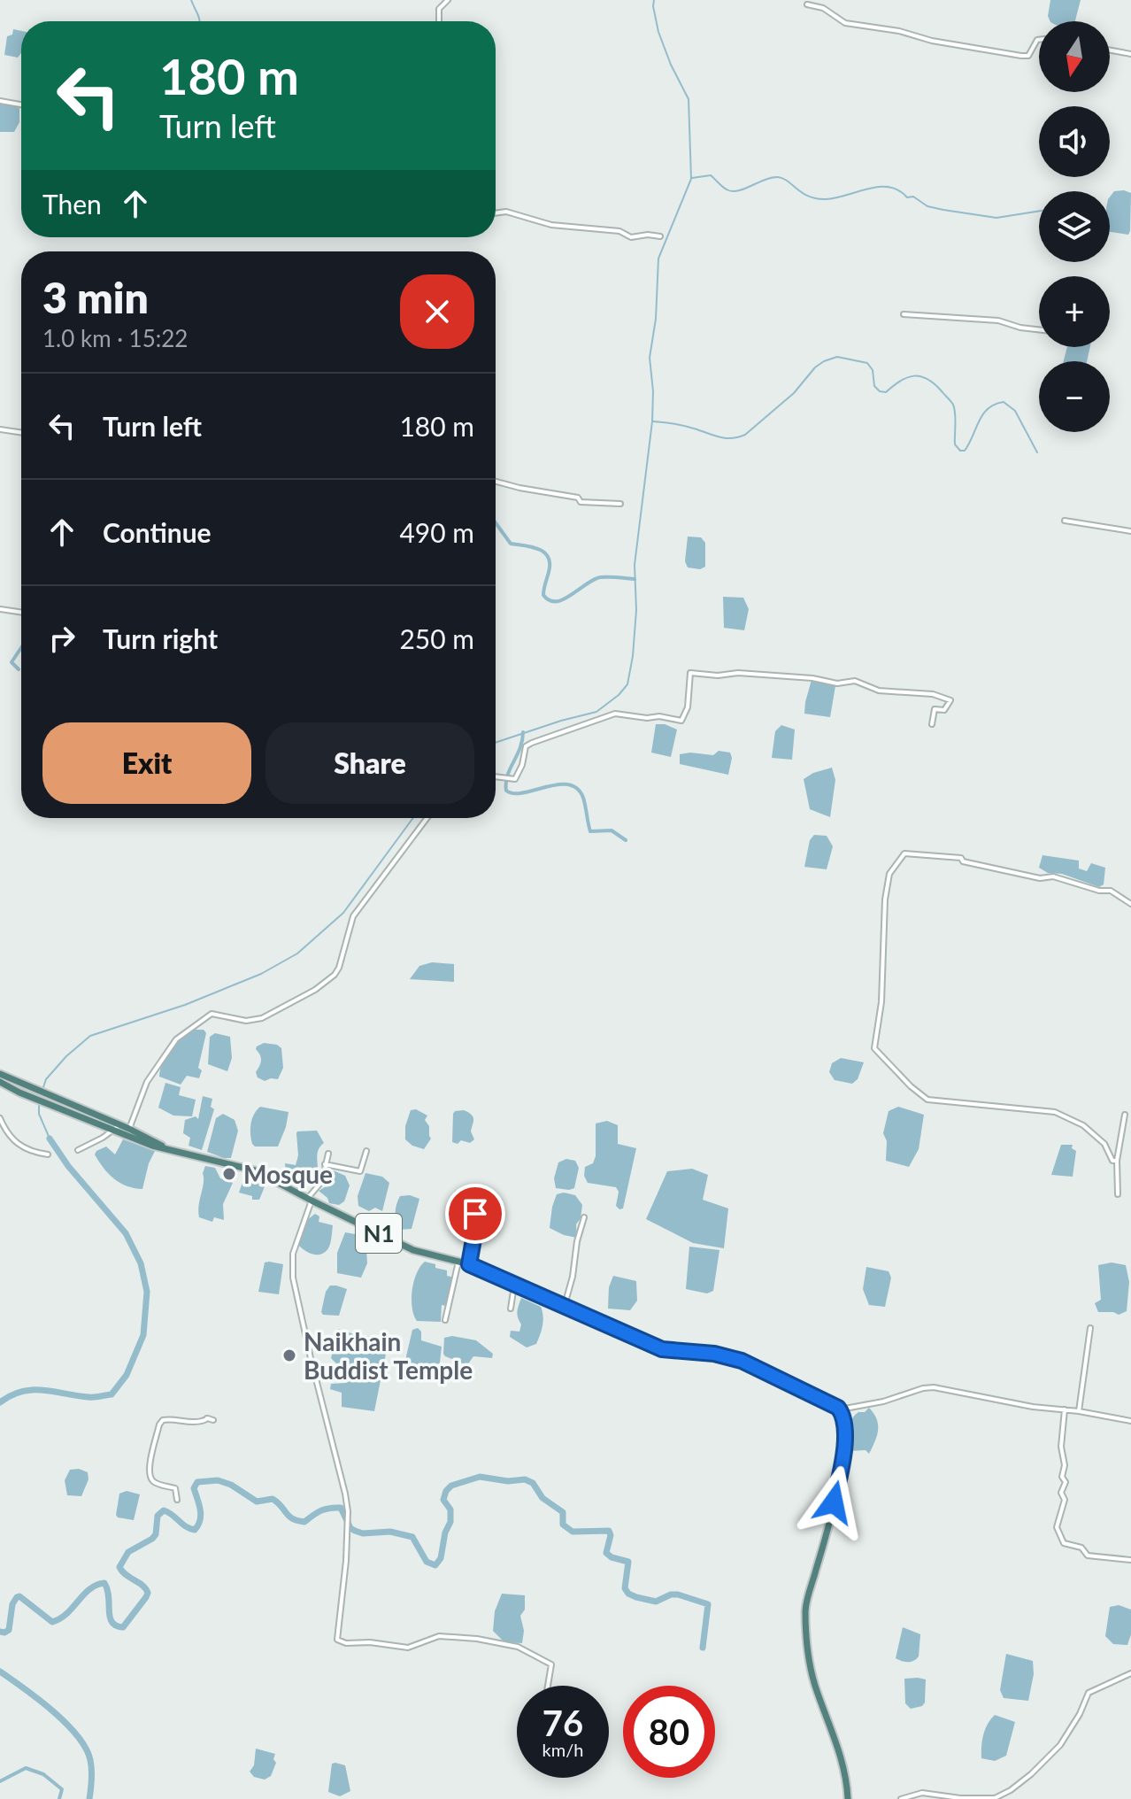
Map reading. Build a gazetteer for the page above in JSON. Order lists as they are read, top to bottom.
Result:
{
  "streets": {
    "highway": ["N1"]
  },
  "places": ["Mosque", "Naikhain Buddist Temple"],
  "north": "bottom",
  "page": {
    "map_buttons": ["+", "−"],
    "turn": ["180 m", "Turn left"],
    "then": "Then",
    "heading": ["3 min", "1.0 km · 15:22"],
    "list": [
      {
        "name": "Turn left",
        "value": "180 m"
      },
      {
        "name": "Continue",
        "value": "490 m"
      },
      {
        "name": "Turn right",
        "value": "250 m"
      }
    ],
    "buttons": ["Exit", "Share"],
    "speed": "76 km/h",
    "limit": "80"
  }
}
